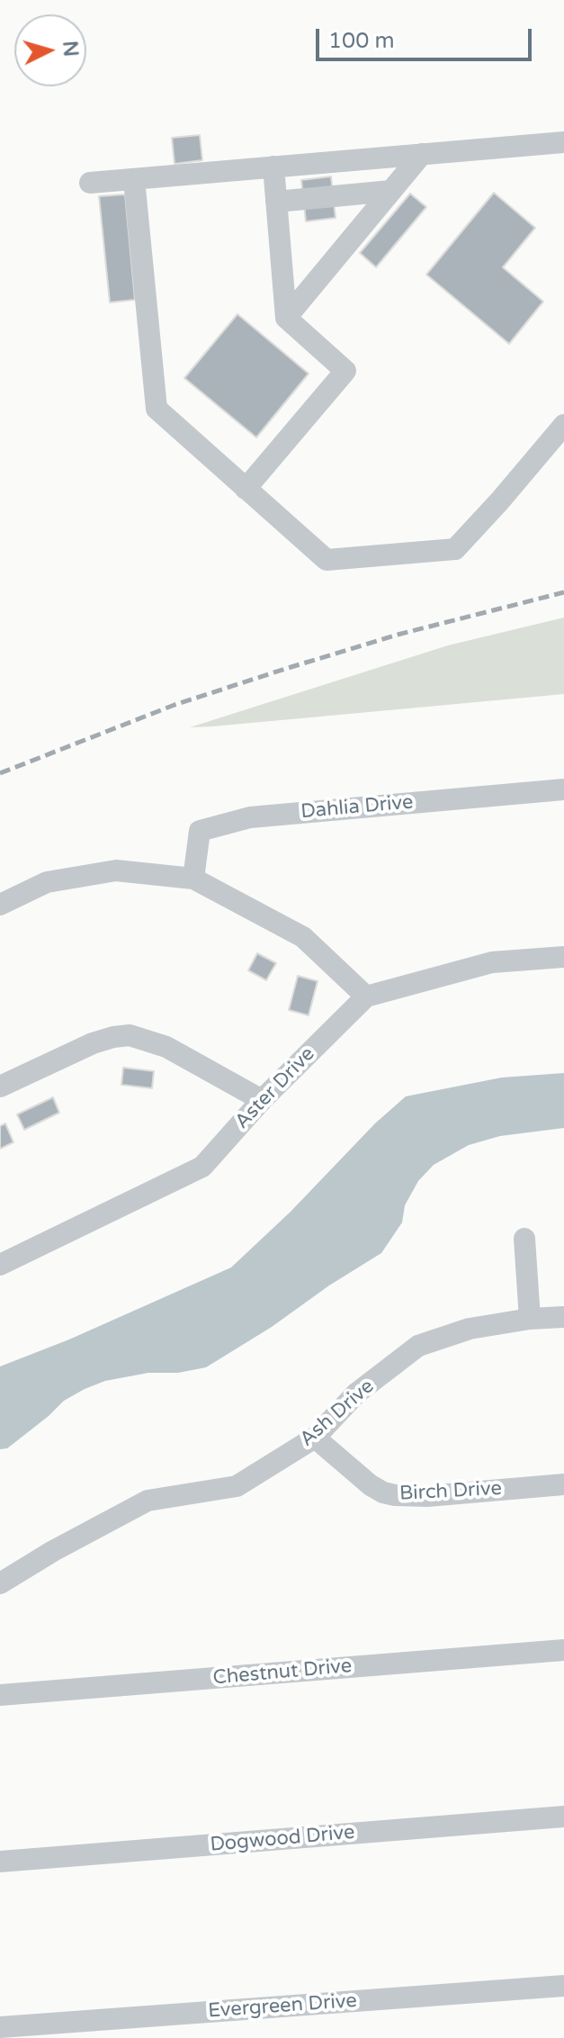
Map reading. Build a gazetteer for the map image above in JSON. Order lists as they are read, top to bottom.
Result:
{
  "streets": {
    "street": [
      "Dahlia Drive",
      "Aster Drive",
      "Ash Drive",
      "Birch Drive",
      "Chestnut Drive",
      "Dogwood Drive",
      "Evergreen Drive"
    ]
  },
  "crossings": [
    ["Ash Drive", "Birch Drive"]
  ],
  "scale_bar": "100 m",
  "north": "right"
}
